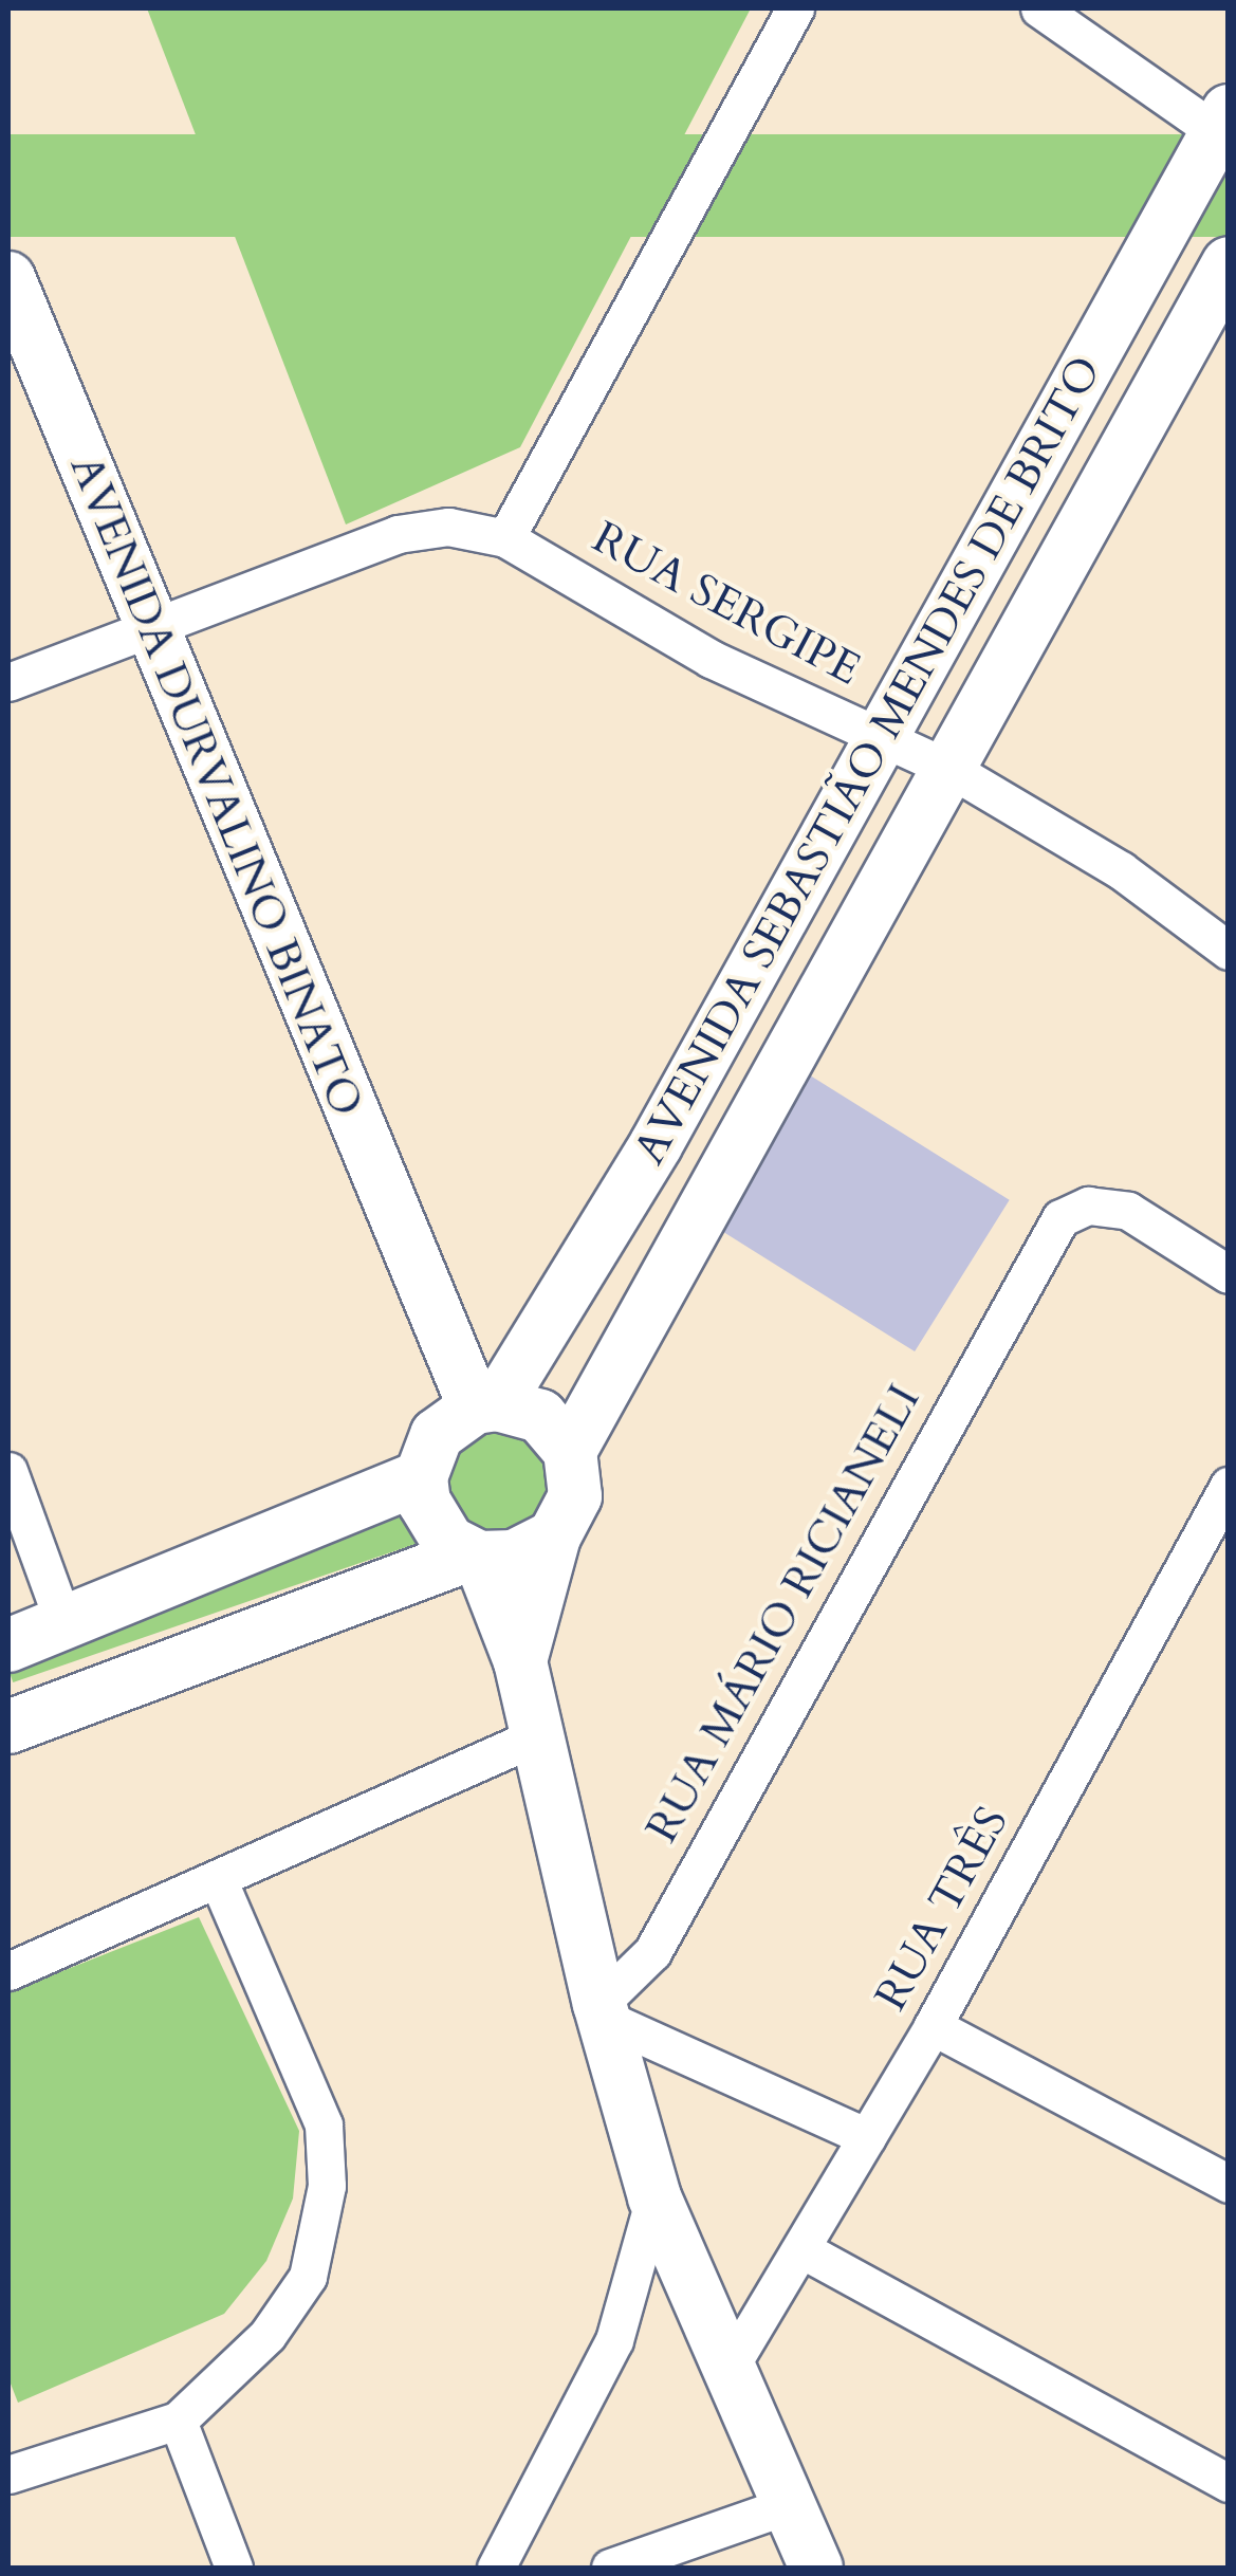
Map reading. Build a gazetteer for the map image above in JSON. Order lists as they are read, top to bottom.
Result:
{
  "streets": {
    "main road": ["AVENIDA SEBASTIÃO MENDES DE BRITO", "AVENIDA DURVALINO BINATO"],
    "street": ["RUA SERGIPE", "RUA MÁRIO RICIANELI", "RUA TRÊS"]
  },
  "crossings": [
    ["RUA SERGIPE", "AVENIDA SEBASTIÃO MENDES DE BRITO"],
    ["RUA SERGIPE", "AVENIDA DURVALINO BINATO"],
    ["AVENIDA SEBASTIÃO MENDES DE BRITO", "AVENIDA DURVALINO BINATO"]
  ]
}
